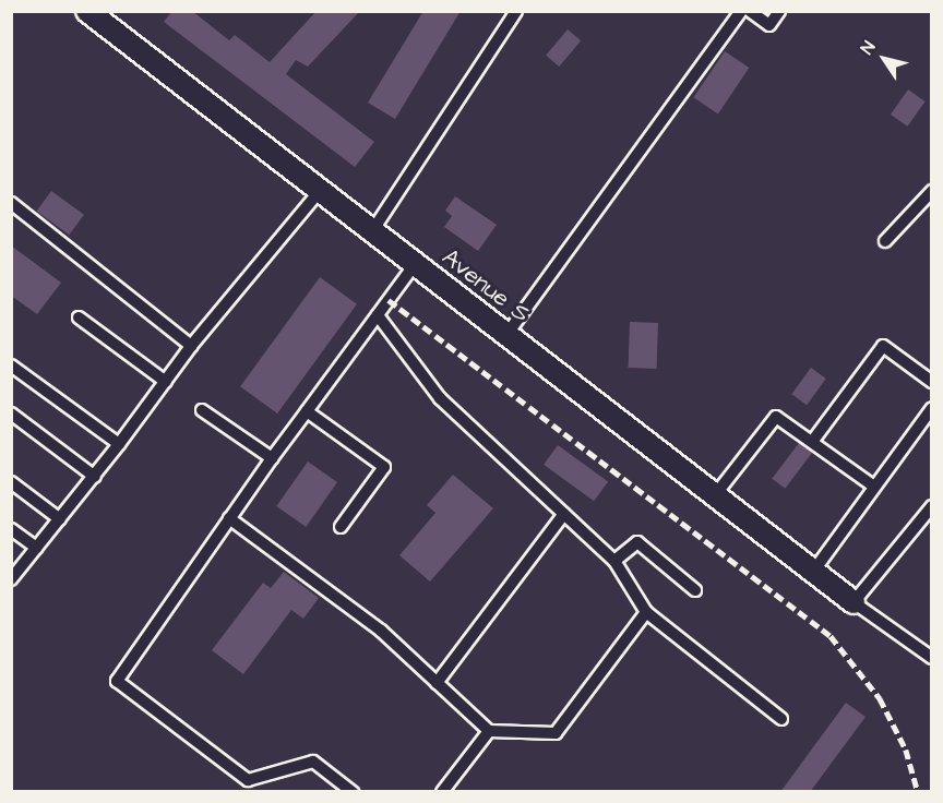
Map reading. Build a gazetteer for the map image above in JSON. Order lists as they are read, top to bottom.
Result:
{
  "streets": {
    "street": ["Avenue S"]
  },
  "north": "top left"
}
